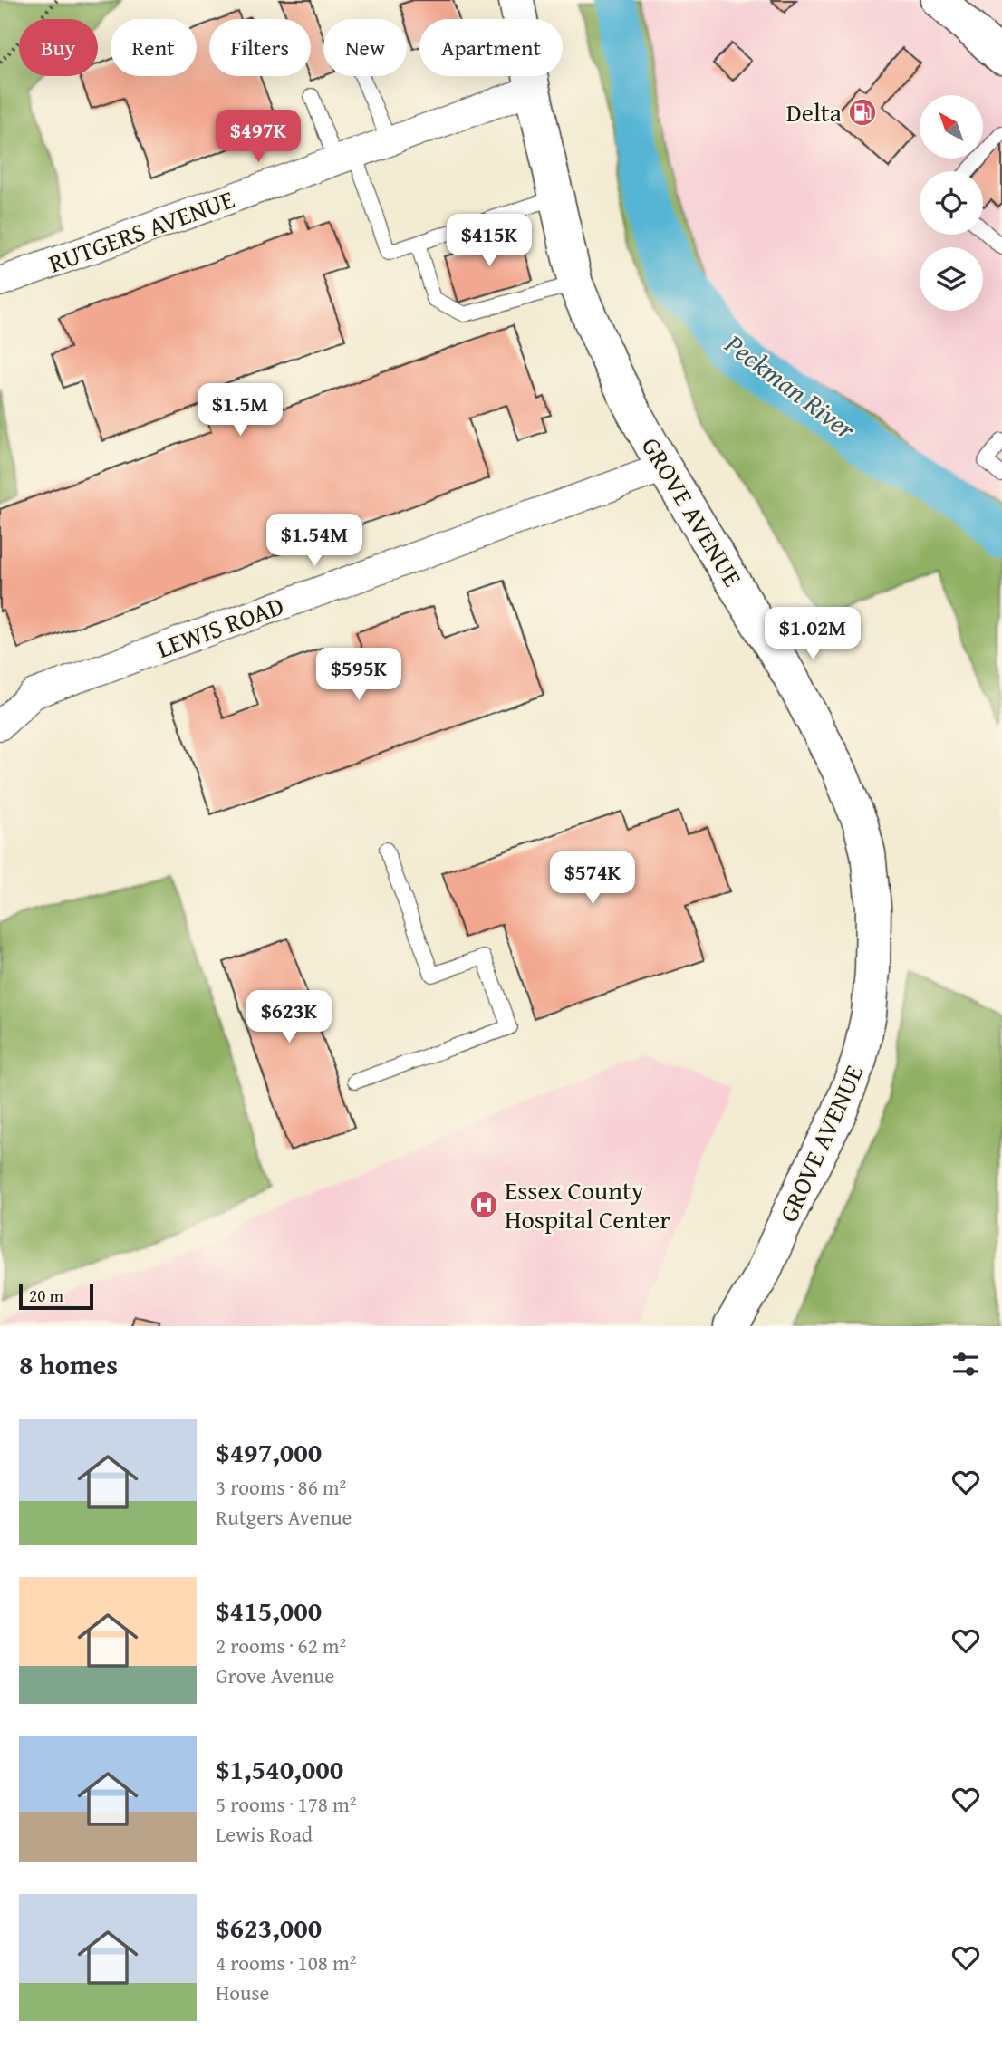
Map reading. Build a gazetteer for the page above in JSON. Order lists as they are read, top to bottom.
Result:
{
  "streets": {
    "street": ["RUTGERS AVENUE", "GROVE AVENUE", "LEWIS ROAD"]
  },
  "crossings": [
    ["RUTGERS AVENUE", "GROVE AVENUE"],
    ["GROVE AVENUE", "LEWIS ROAD"]
  ],
  "water": ["Peckman River"],
  "places": {
    "fuel station": ["Delta"],
    "hospital": ["Essex County Hospital Center"]
  },
  "scale_bar": "20 m",
  "north": "top left",
  "page": {
    "chip": [
      "Buy",
      "Rent",
      "Filters",
      "New",
      "Apartment"
    ],
    "price": [
      "$497K",
      "$415K",
      "$1.5M",
      "$1.54M",
      "$1.02M",
      "$595K",
      "$574K",
      "$623K"
    ],
    "scale": "20 m",
    "heading": "8 homes",
    "list": [
      {
        "name": "$497,000",
        "note": "3 rooms · 86 m² · Rutgers Avenue"
      },
      {
        "name": "$415,000",
        "note": "2 rooms · 62 m² · Grove Avenue"
      },
      {
        "name": "$1,540,000",
        "note": "5 rooms · 178 m² · Lewis Road"
      },
      {
        "name": "$623,000",
        "note": "4 rooms · 108 m² · House"
      }
    ]
  }
}
